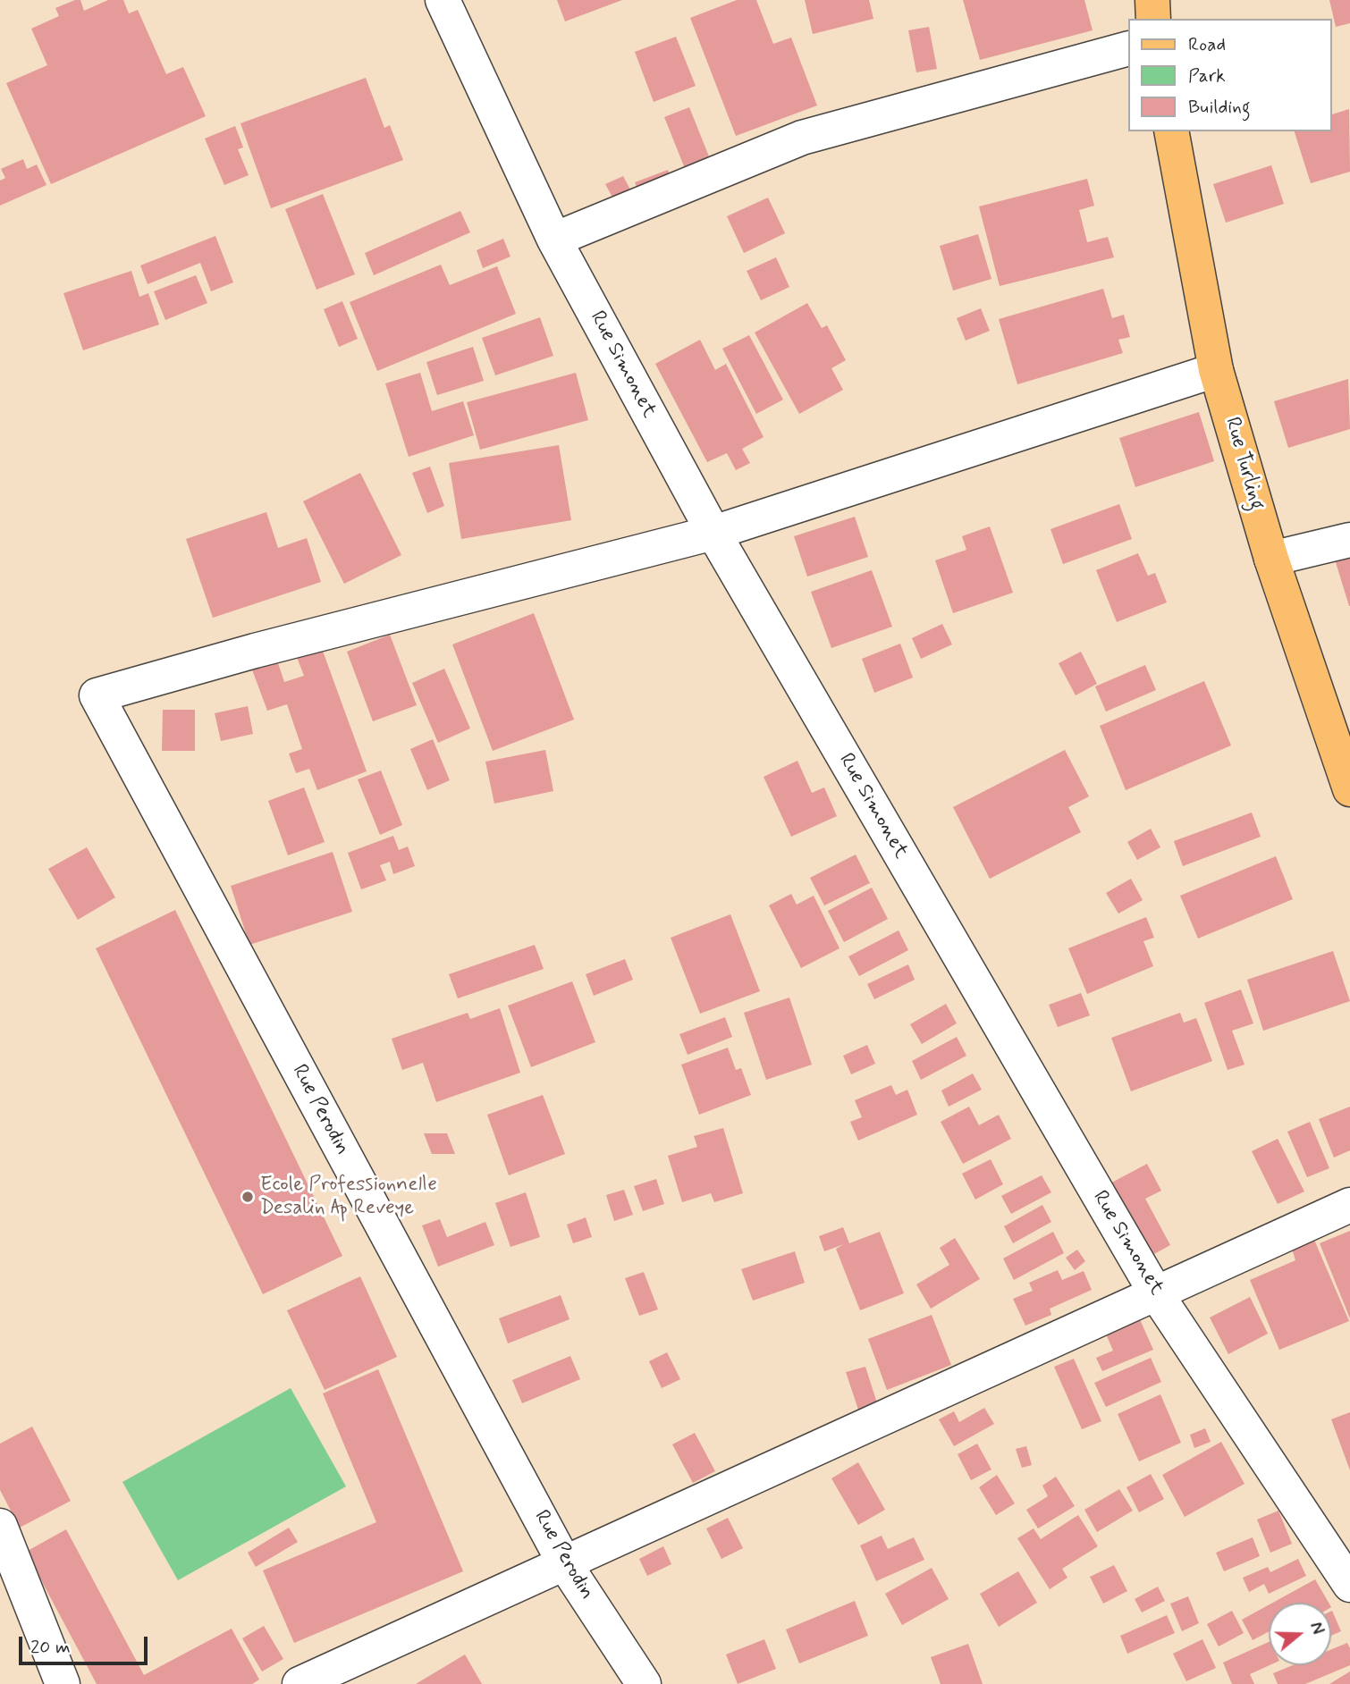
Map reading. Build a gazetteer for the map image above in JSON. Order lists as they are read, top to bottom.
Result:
{
  "streets": {
    "main road": ["Rue Turling"],
    "street": ["Rue Simonet", "Rue Perodin"]
  },
  "crossings": [
    ["Rue Simonet", "Rue Perodin"]
  ],
  "places": ["Ecole Professionnelle Desalin Ap Reveye"],
  "legend": ["Road", "Park", "Building"],
  "scale_bar": "20 m",
  "north": "right"
}
